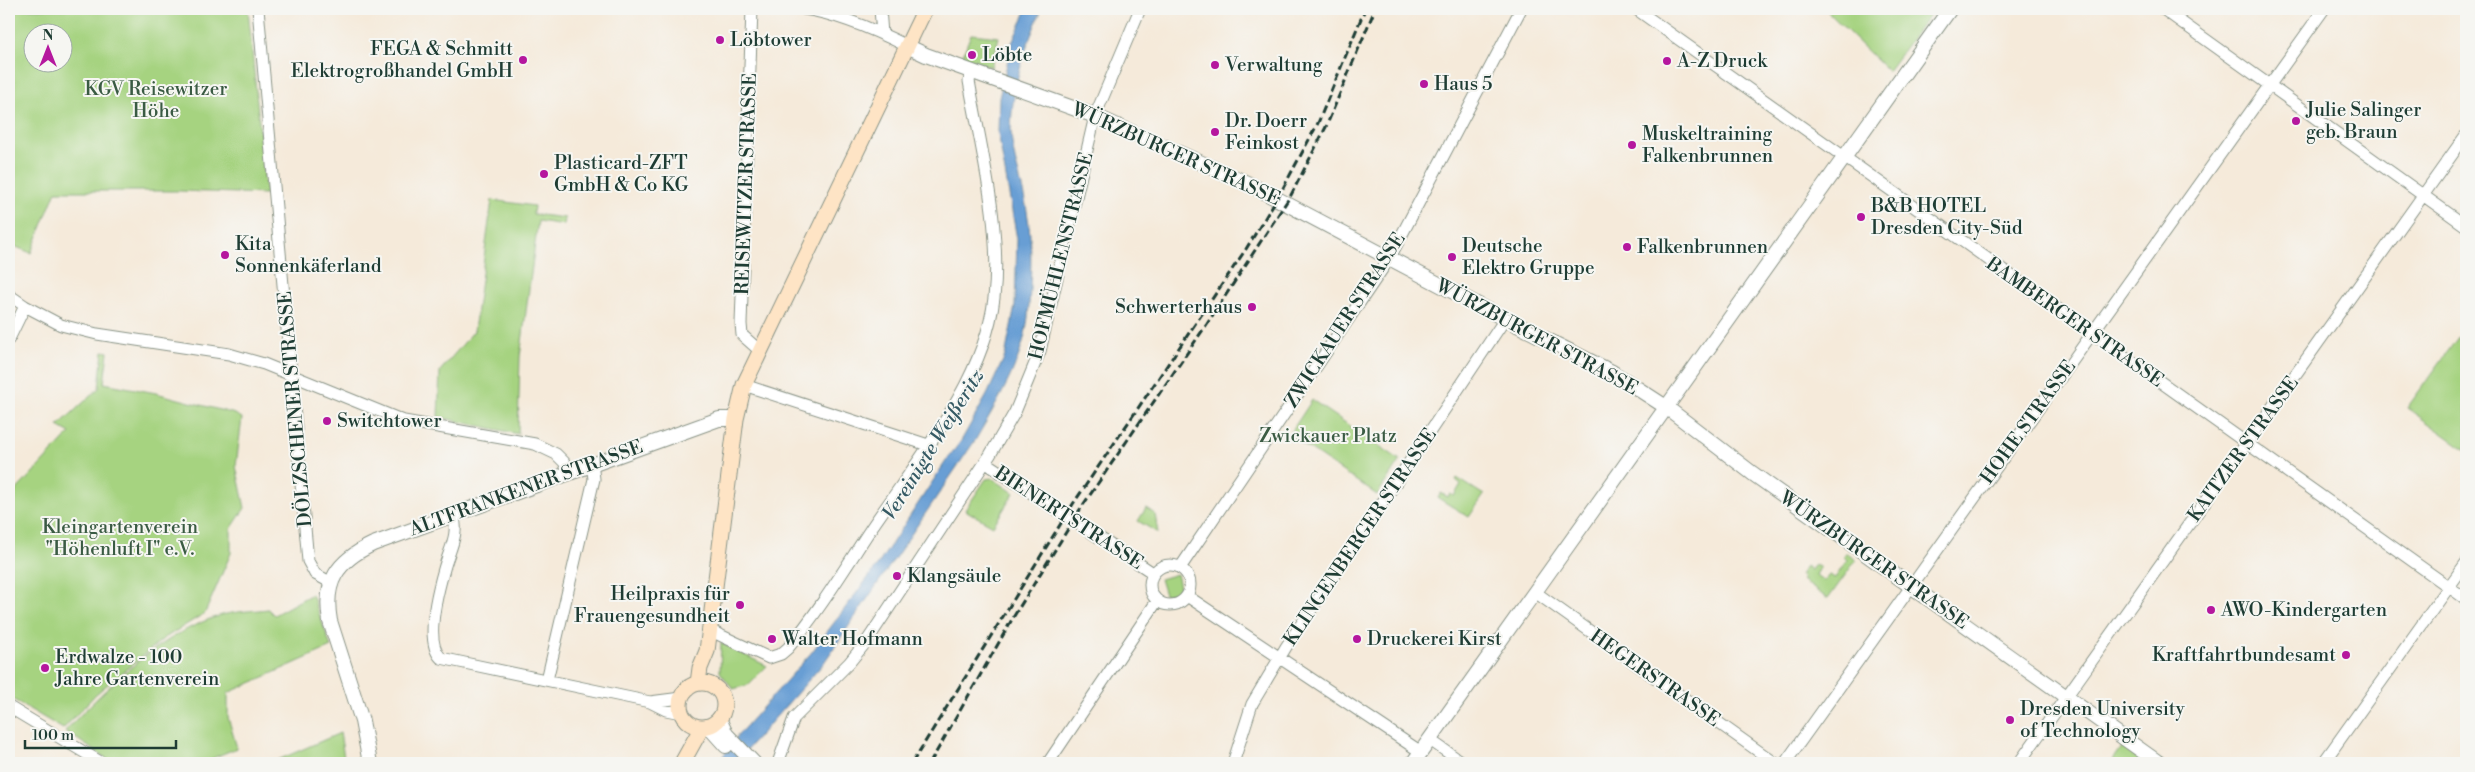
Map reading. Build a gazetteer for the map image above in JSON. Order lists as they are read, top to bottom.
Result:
{
  "streets": {
    "street": [
      "WÜRZBURGER STRASSE",
      "REISEWITZER STRASSE",
      "HOFMÜHLENSTRASSE",
      "ZWICKAUER STRASSE",
      "BAMBERGER STRASSE",
      "DÖLZSCHENER STRASSE",
      "HOHE STRASSE",
      "KAITZER STRASSE",
      "ALTFRANKENER STRASSE",
      "BIENERTSTRASSE",
      "KLINGENBERGER STRASSE",
      "HEGERSTRASSE"
    ]
  },
  "crossings": [
    ["WÜRZBURGER STRASSE", "HOFMÜHLENSTRASSE"],
    ["WÜRZBURGER STRASSE", "ZWICKAUER STRASSE"],
    ["WÜRZBURGER STRASSE", "HOHE STRASSE"],
    ["WÜRZBURGER STRASSE", "KAITZER STRASSE"],
    ["WÜRZBURGER STRASSE", "KLINGENBERGER STRASSE"],
    ["HOFMÜHLENSTRASSE", "BIENERTSTRASSE"],
    ["ZWICKAUER STRASSE", "BIENERTSTRASSE"],
    ["BAMBERGER STRASSE", "HOHE STRASSE"],
    ["BAMBERGER STRASSE", "KAITZER STRASSE"],
    ["DÖLZSCHENER STRASSE", "ALTFRANKENER STRASSE"]
  ],
  "water": ["Vereinigte Weißeritz"],
  "parks": ["KGV Reisewitzer Höhe", "Zwickauer Platz", "Kleingartenverein \"Höhenluft I\" e.V."],
  "places": [
    "Löbtower",
    "Löbte",
    "FEGA & Schmitt Elektrogroßhandel GmbH",
    "A-Z Druck",
    "Verwaltung",
    "Haus 5",
    "Julie Salinger geb. Braun",
    "Dr. Doerr Feinkost",
    "Muskeltraining Falkenbrunnen",
    "Plasticard-ZFT GmbH & Co KG",
    "B&B HOTEL Dresden City-Süd",
    "Falkenbrunnen",
    "Kita Sonnenkäferland",
    "Deutsche Elektro Gruppe",
    "Schwerterhaus",
    "Switchtower",
    "Klangsäule",
    "Heilpraxis für Frauengesundheit",
    "AWO-Kindergarten",
    "Walter Hofmann",
    "Druckerei Kirst",
    "Kraftfahrtbundesamt",
    "Erdwalze - 100 Jahre Gartenverein",
    "Dresden University of Technology"
  ],
  "scale_bar": "100 m",
  "north": "top"
}
